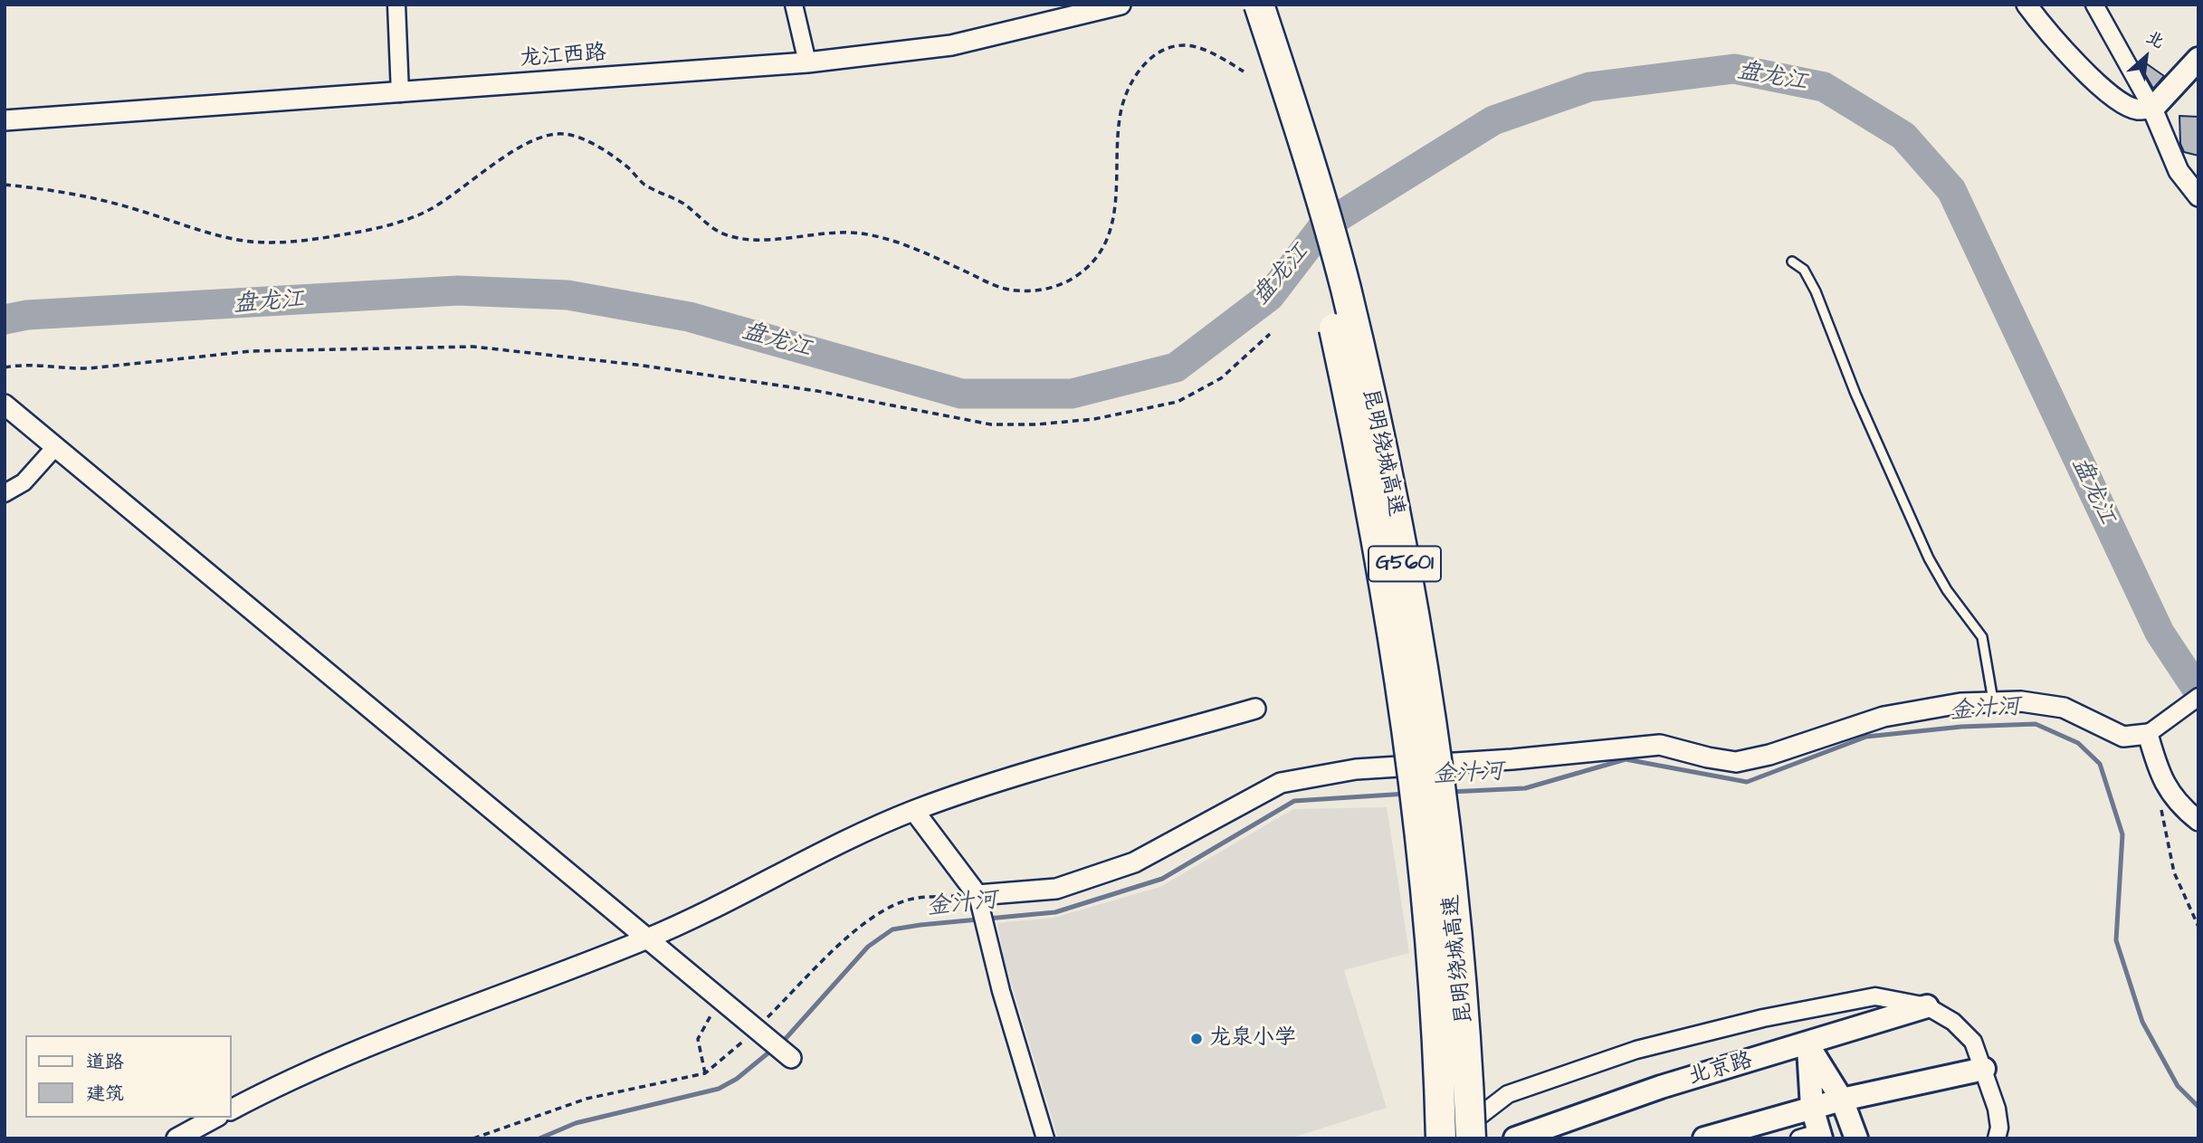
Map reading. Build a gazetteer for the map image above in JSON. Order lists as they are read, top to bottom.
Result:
{
  "streets": {
    "highway": ["昆明绕城高速", "G5601"],
    "main road": ["北京路"],
    "street": ["龙江西路"]
  },
  "water": ["盘龙江", "金汁河"],
  "places": ["龙泉小学"],
  "legend": ["道路", "建筑"],
  "north": "top right"
}
